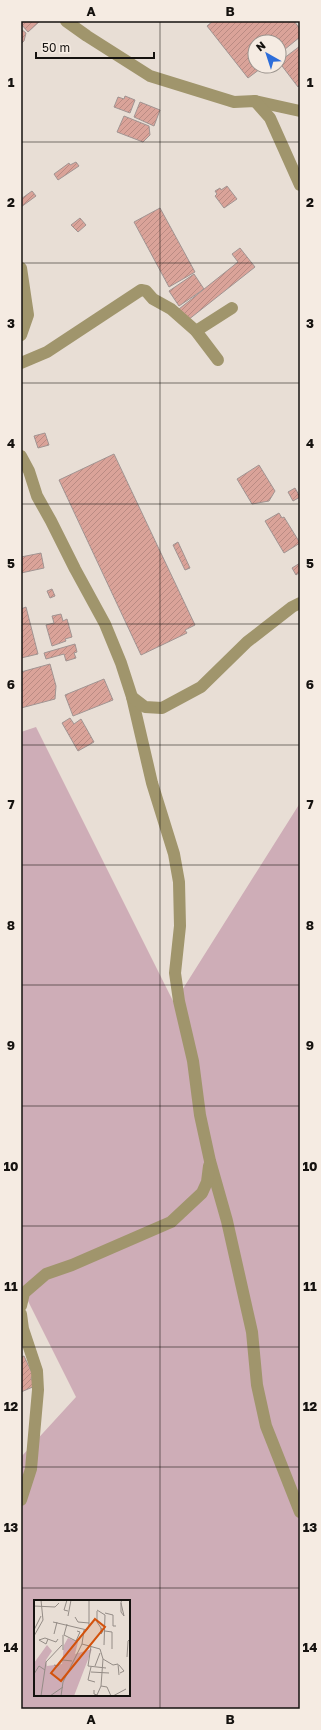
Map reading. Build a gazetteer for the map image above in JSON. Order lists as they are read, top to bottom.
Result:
{
  "scale_bar": "50 m",
  "north": "top left",
  "grid": {
    "columns": ["A", "B"],
    "rows": [
      "1",
      "2",
      "3",
      "4",
      "5",
      "6",
      "7",
      "8",
      "9",
      "10",
      "11",
      "12",
      "13",
      "14"
    ]
  }
}
